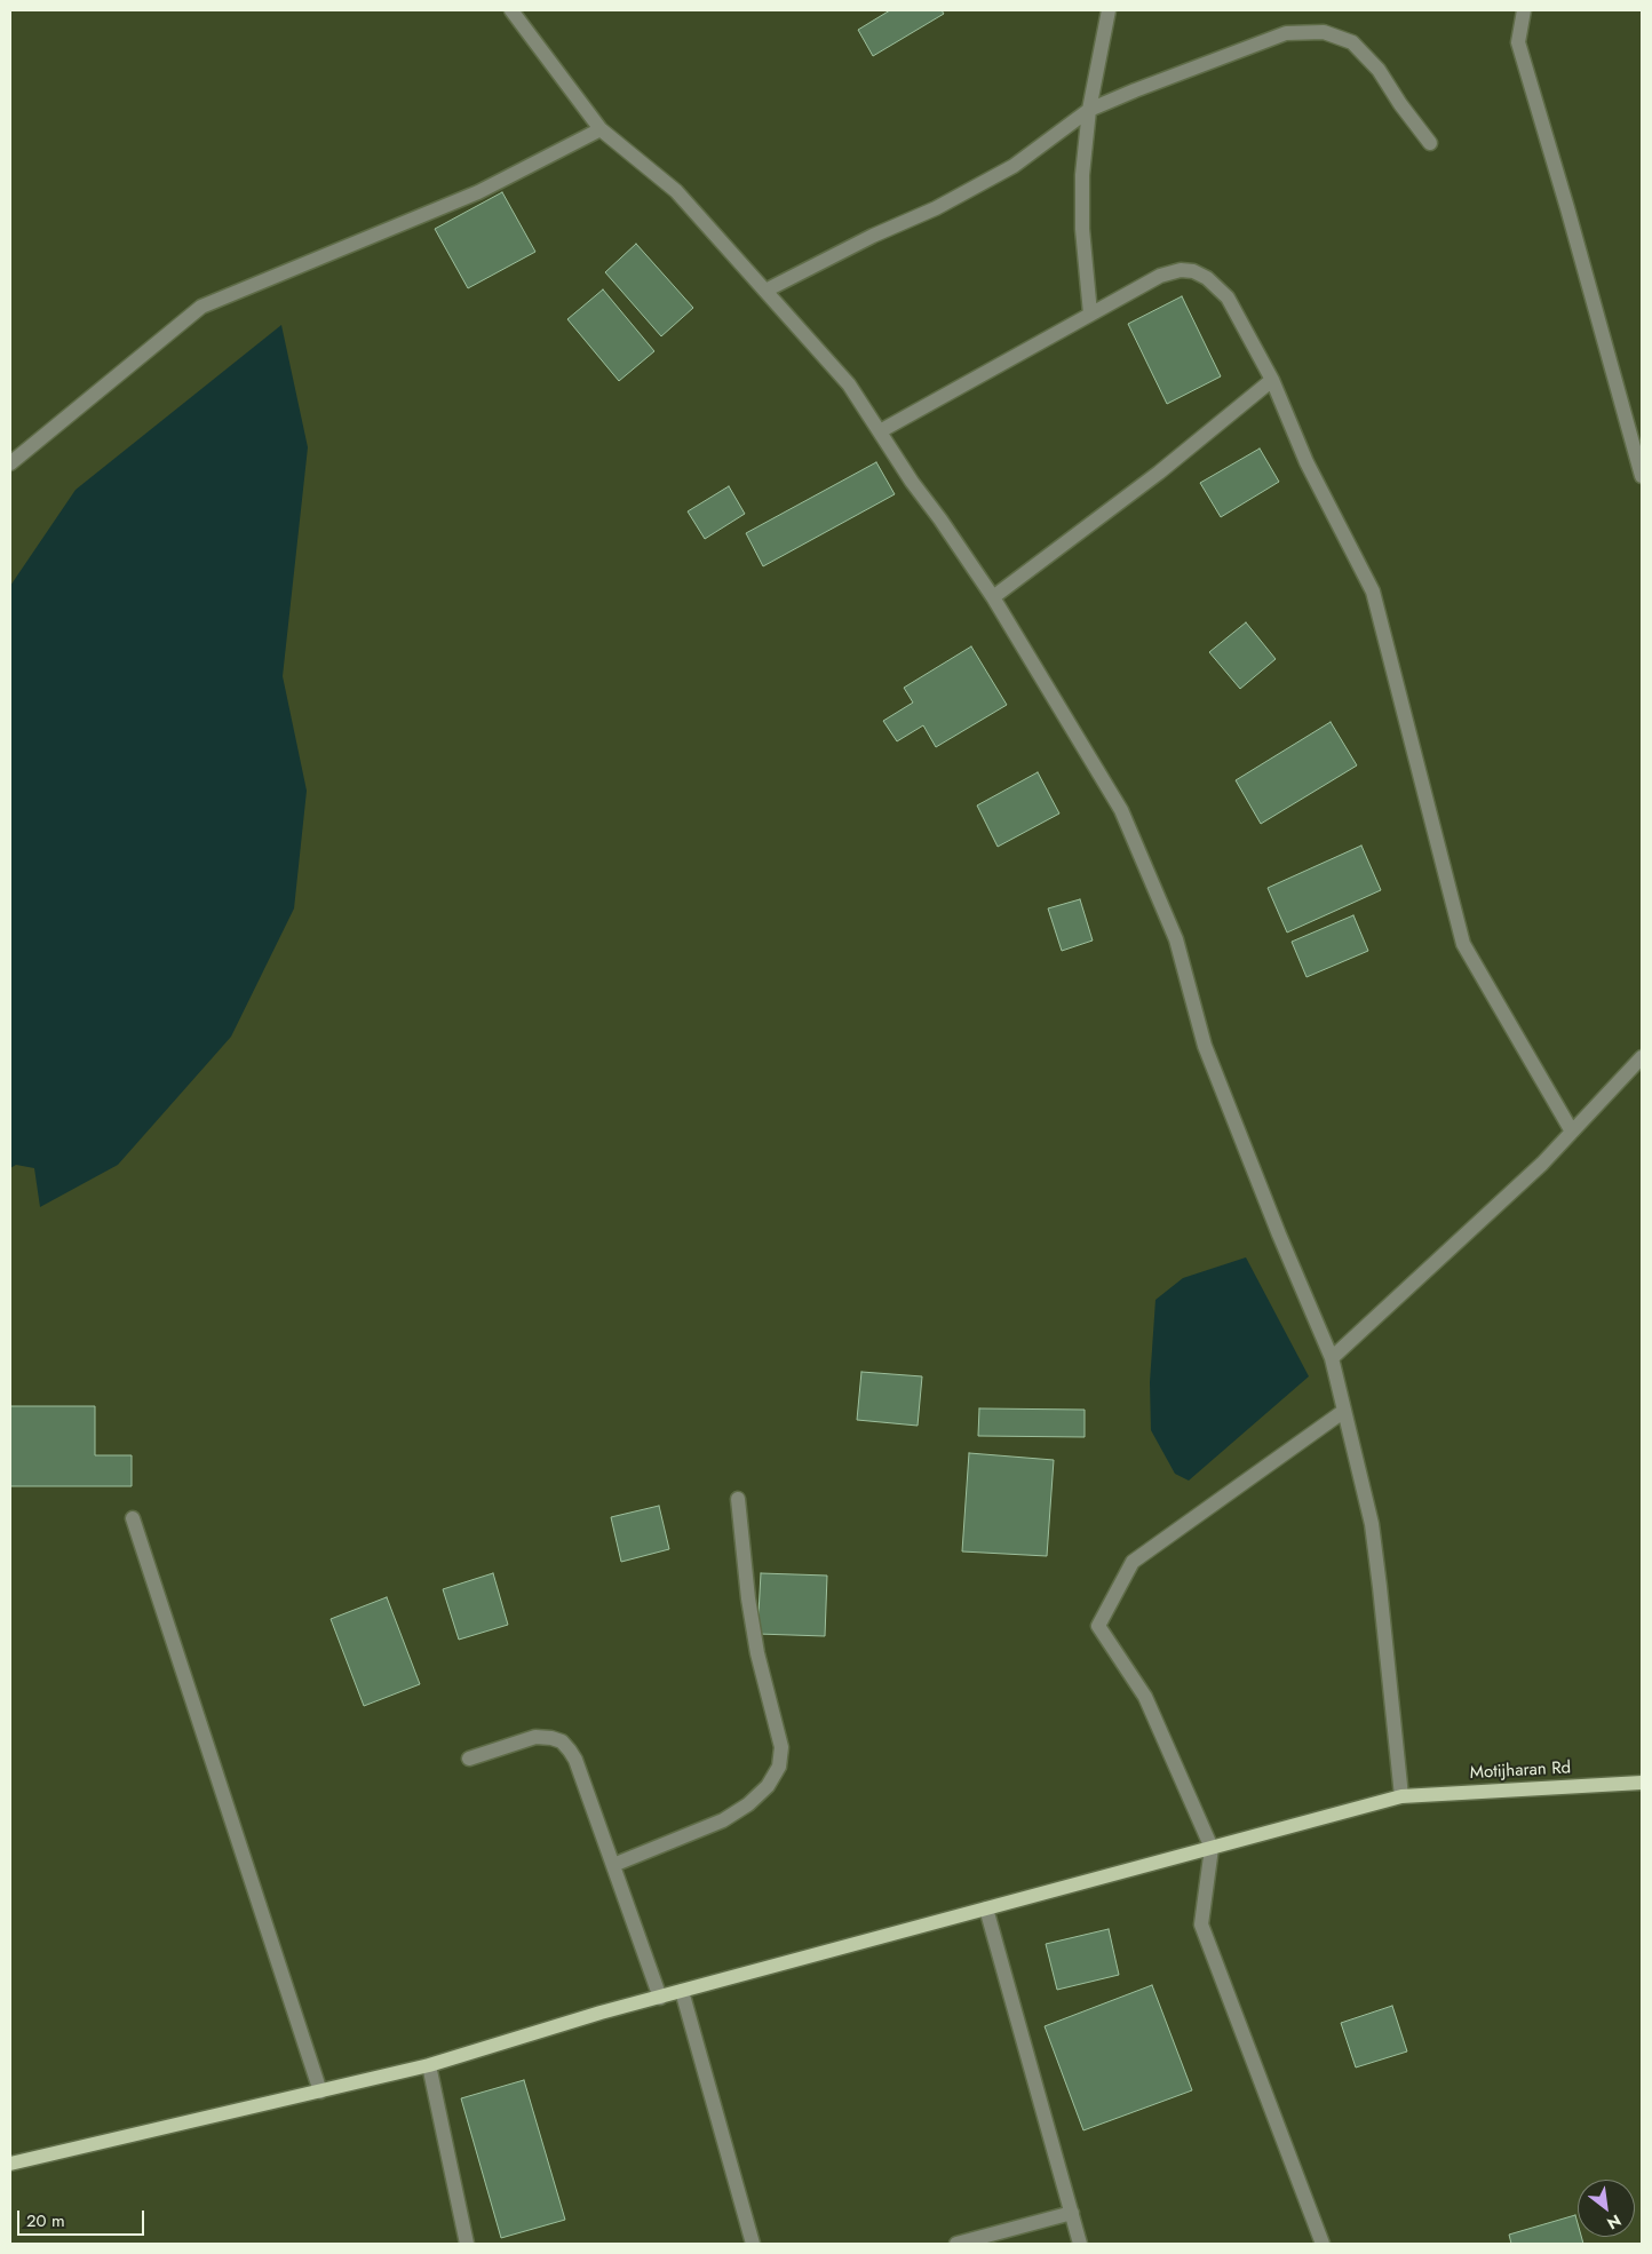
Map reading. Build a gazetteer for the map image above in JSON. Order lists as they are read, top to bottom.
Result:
{
  "streets": {
    "main road": ["Motijharan Rd"]
  },
  "scale_bar": "20 m",
  "north": "bottom right"
}
